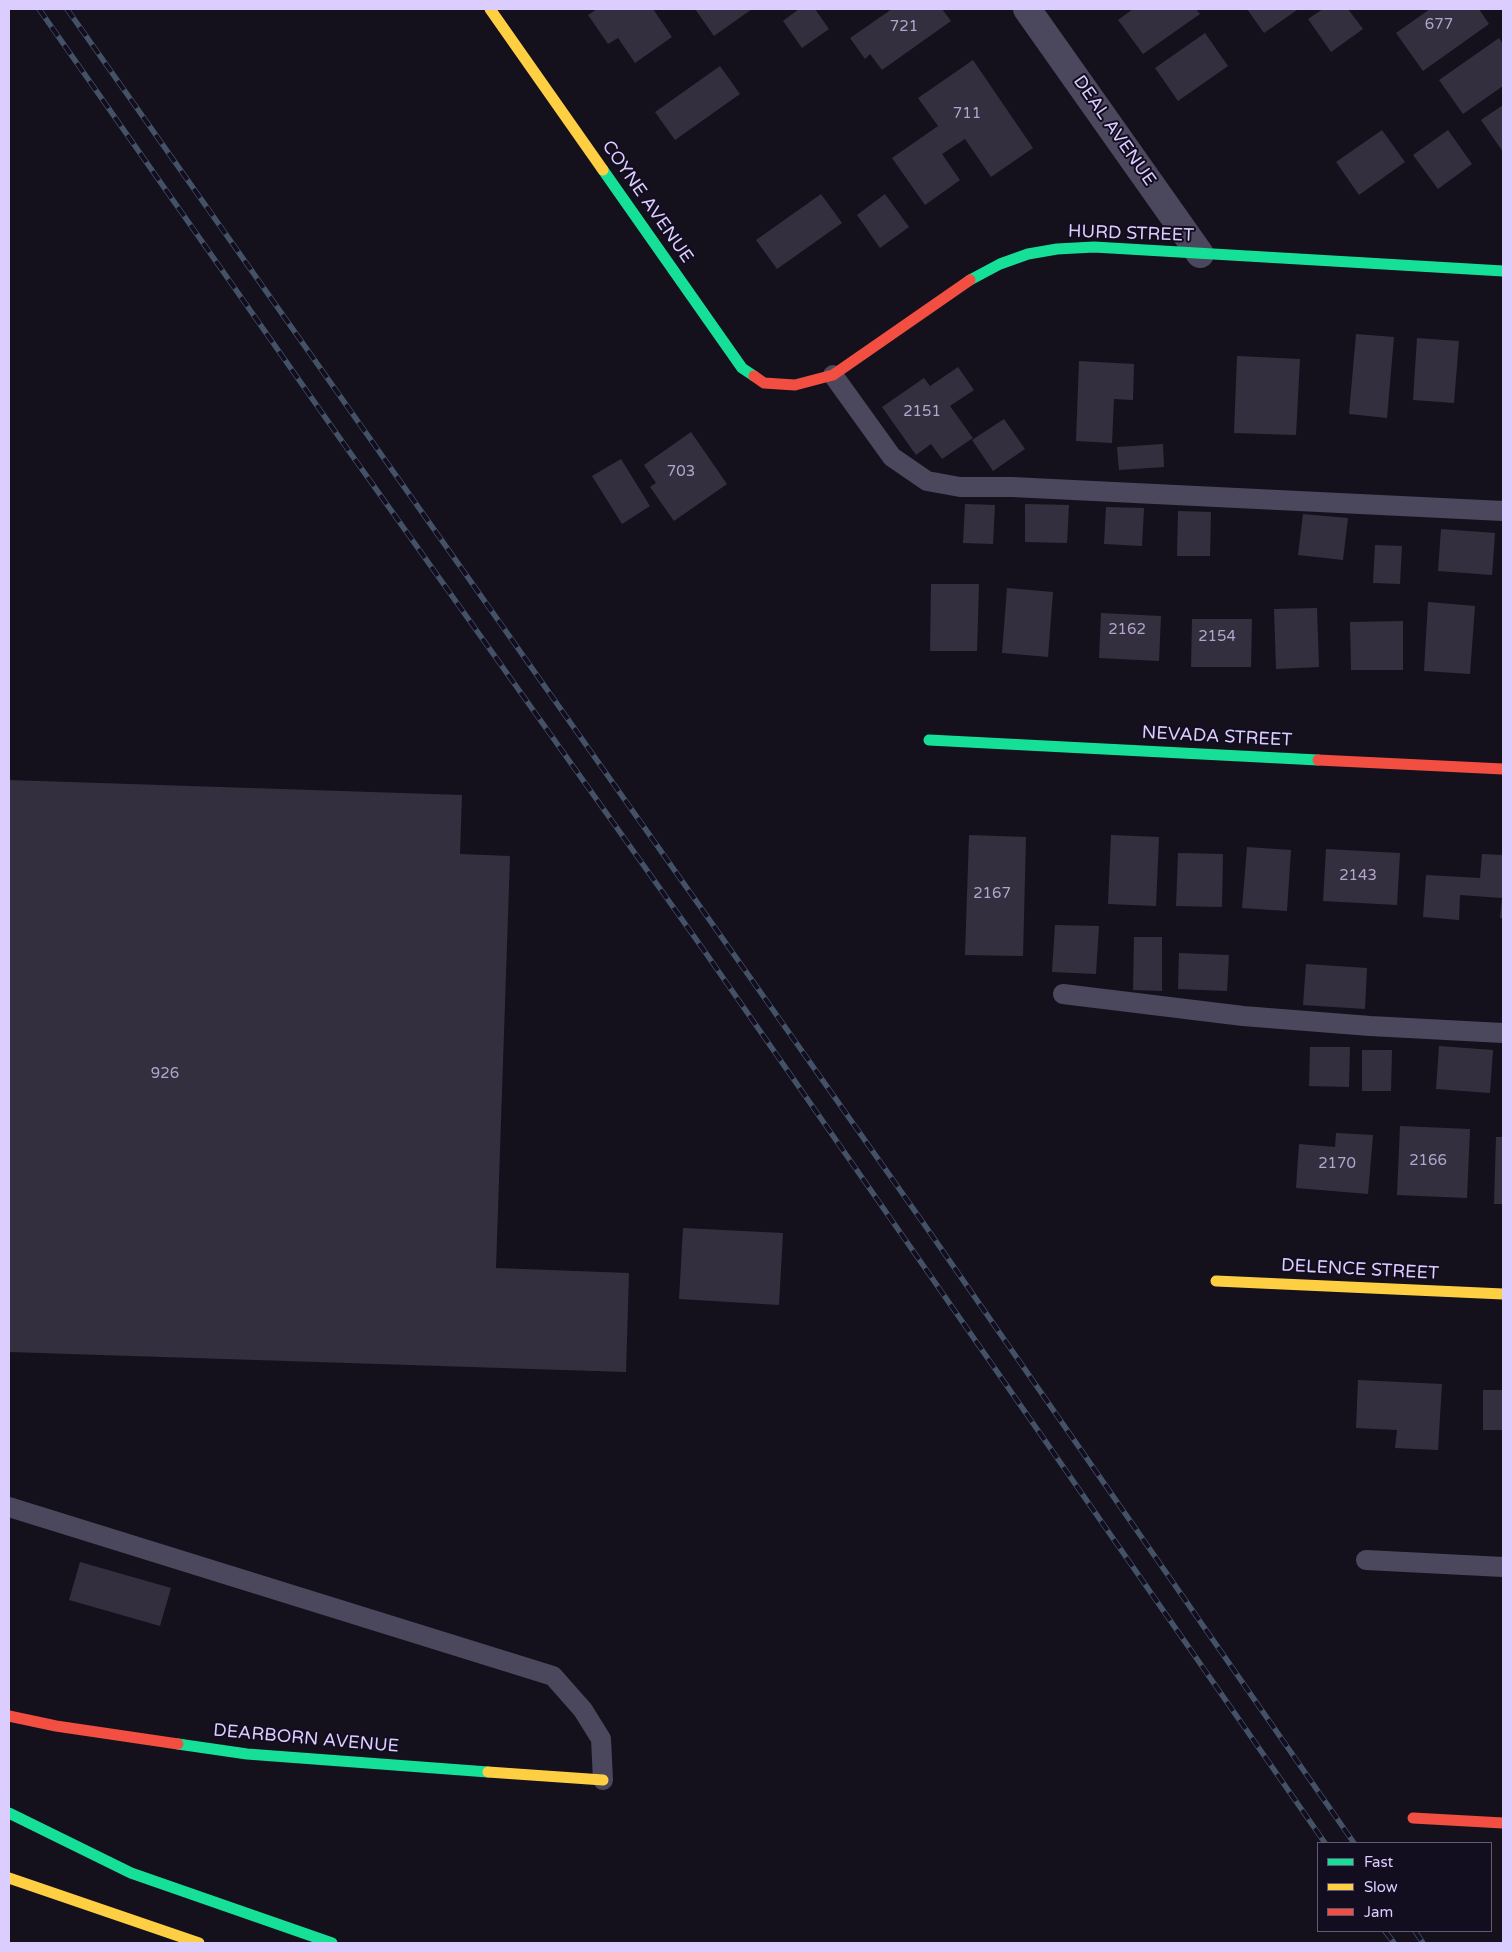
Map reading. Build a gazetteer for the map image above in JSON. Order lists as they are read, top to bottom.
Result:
{
  "streets": {
    "main road": [
      "COYNE AVENUE",
      "HURD STREET",
      "NEVADA STREET",
      "DELENCE STREET",
      "DEARBORN AVENUE"
    ],
    "street": ["DEAL AVENUE"]
  },
  "crossings": [
    ["DEAL AVENUE", "HURD STREET"],
    ["COYNE AVENUE", "HURD STREET"]
  ],
  "house_numbers": [
    "677",
    "721",
    "711",
    "2151",
    "703",
    "2162",
    "2154",
    "2143",
    "2167",
    "926",
    "2166",
    "2170"
  ],
  "legend": ["Fast", "Slow", "Jam"]
}
